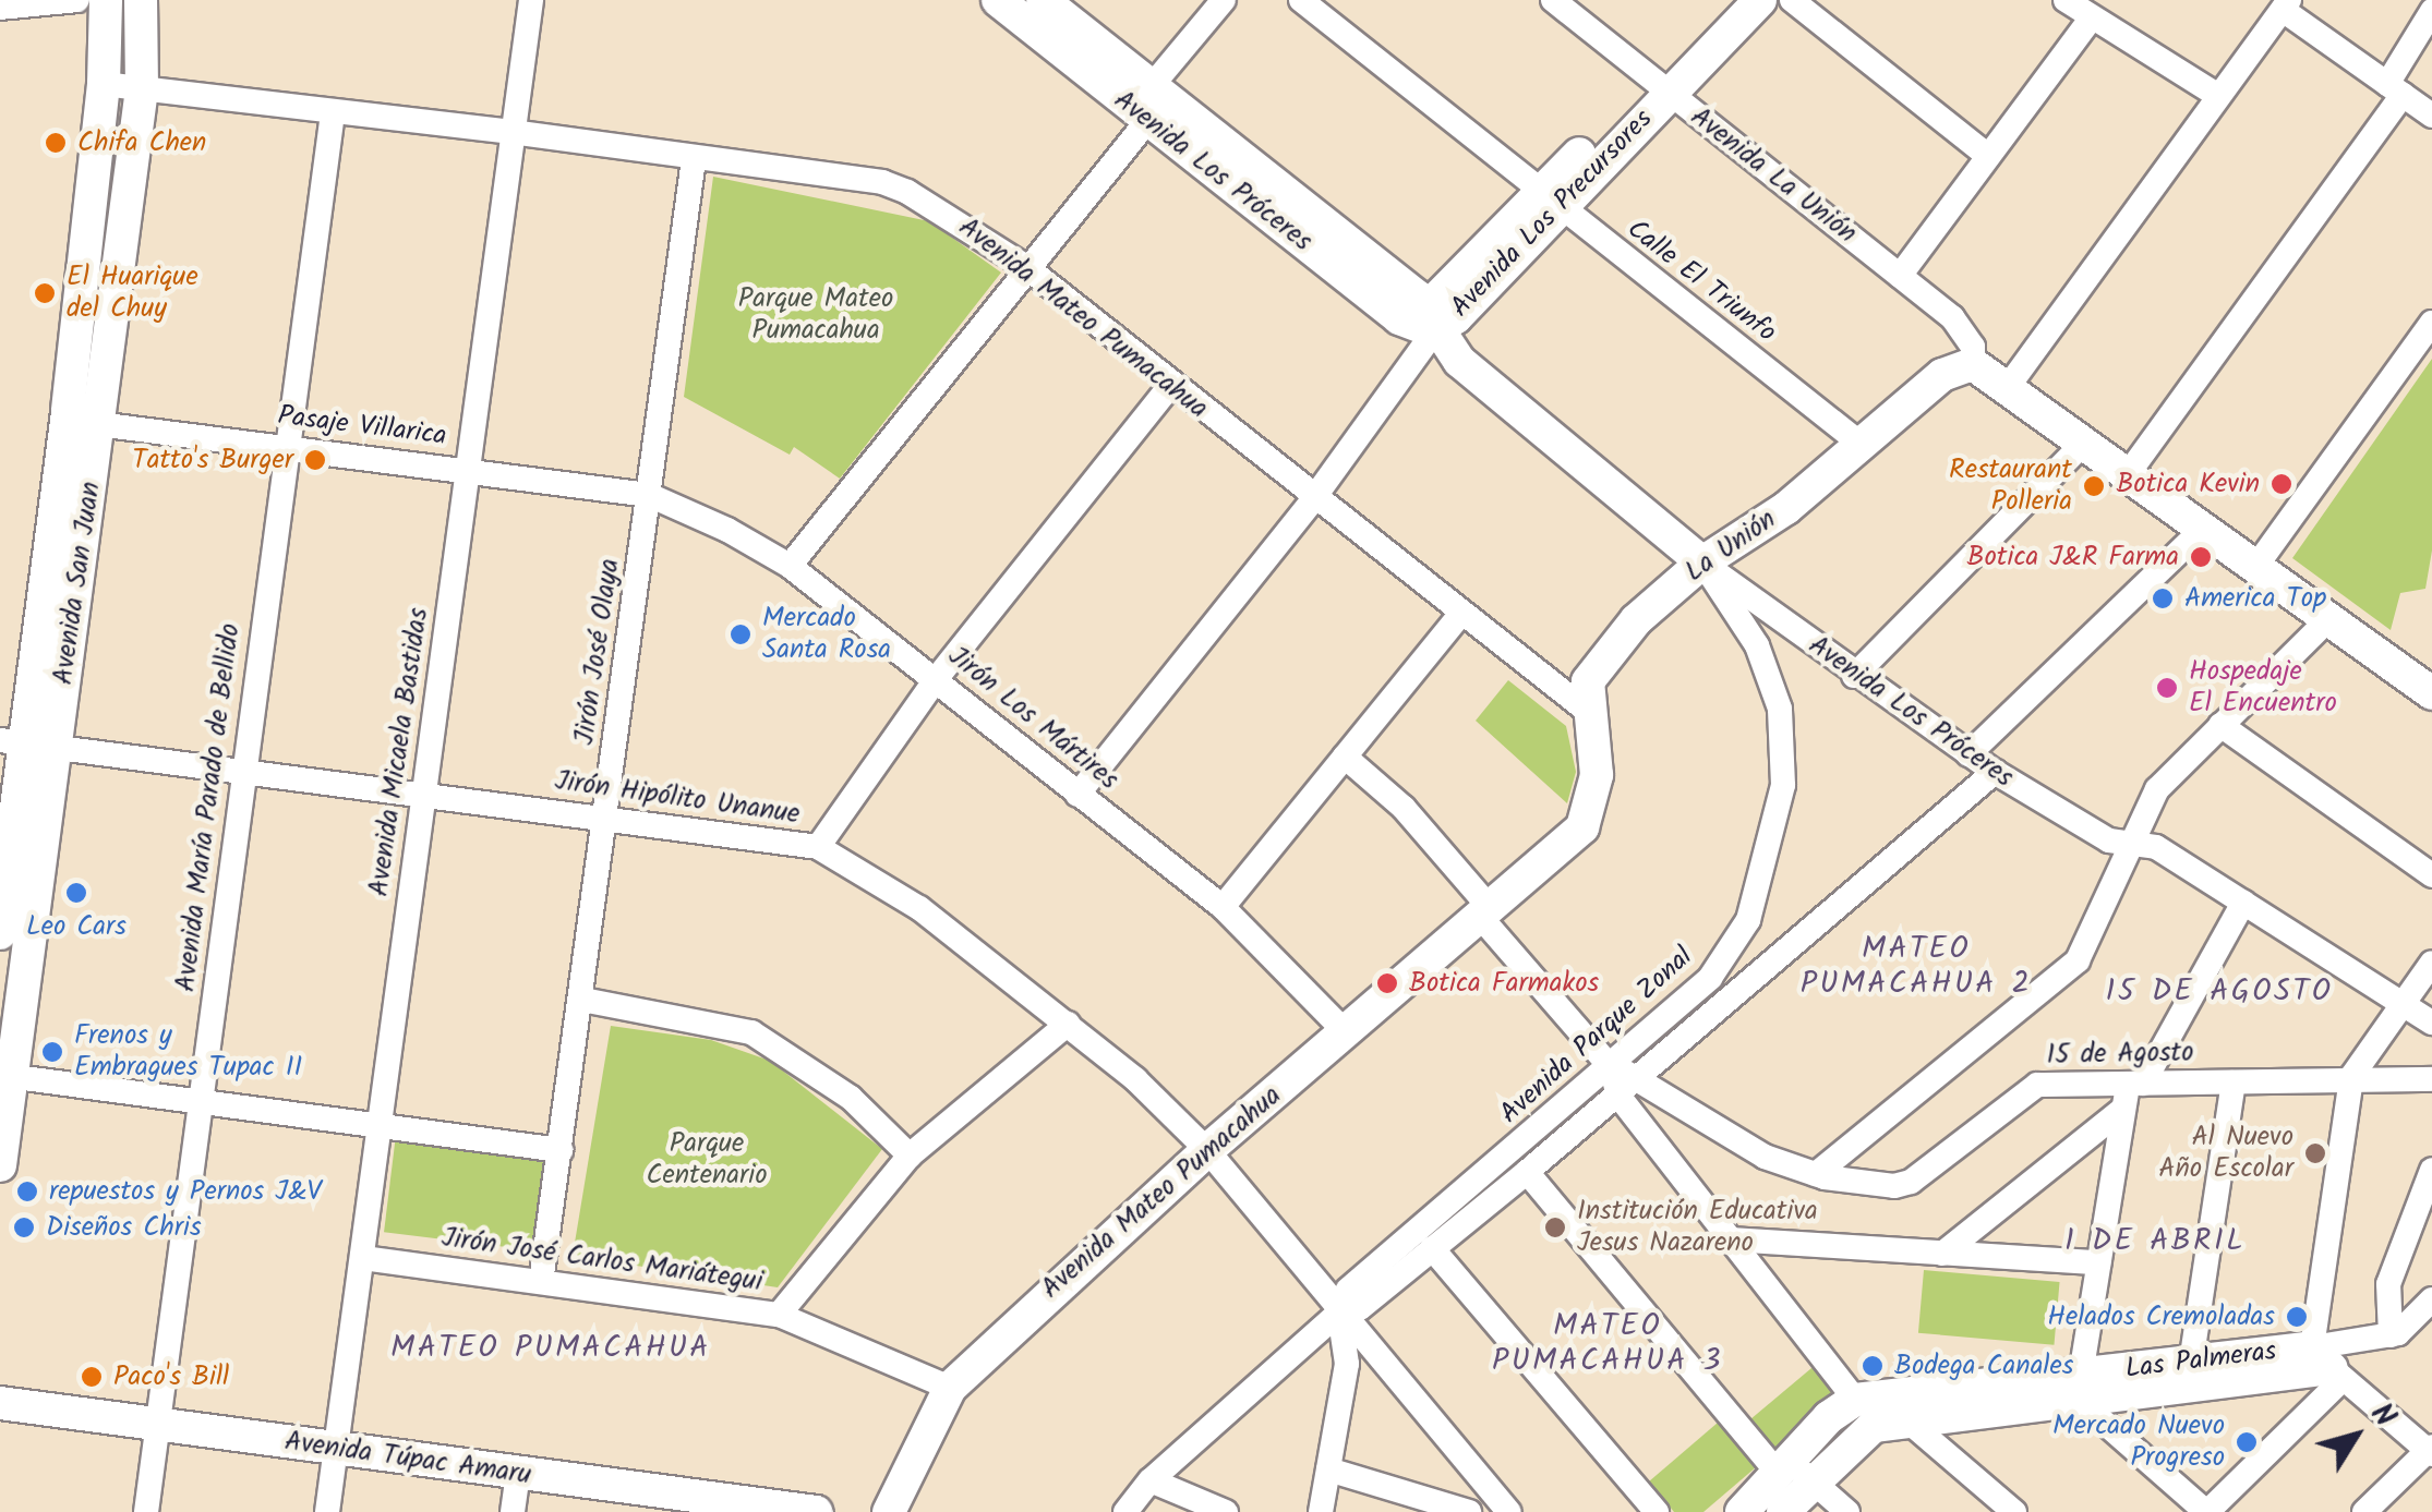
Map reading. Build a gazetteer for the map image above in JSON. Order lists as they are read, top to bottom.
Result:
{
  "streets": {
    "street": [
      "Avenida Los Próceres",
      "Avenida La Unión",
      "Avenida Los Precursores",
      "Calle El Triunfo",
      "Avenida Mateo Pumacahua",
      "Pasaje Villarica",
      "La Unión",
      "Avenida San Juan",
      "Jirón José Olaya",
      "Jirón Los Mártires",
      "Avenida Micaela Bastidas",
      "Jirón Hipólito Unanue",
      "Avenida María Parado de Bellido",
      "Avenida Parque Zonal",
      "15 de Agosto",
      "Jirón José Carlos Mariátegui",
      "Las Palmeras",
      "Avenida Túpac Amaru"
    ]
  },
  "crossings": [
    ["Avenida Los Próceres", "Avenida Los Precursores"],
    ["Avenida Los Próceres", "La Unión"],
    ["Avenida Los Próceres", "Avenida Parque Zonal"],
    ["Avenida La Unión", "Avenida Los Precursores"],
    ["Avenida La Unión", "La Unión"],
    ["Avenida Los Precursores", "Calle El Triunfo"],
    ["Avenida Los Precursores", "Avenida Mateo Pumacahua"],
    ["Avenida Los Precursores", "Jirón Los Mártires"],
    ["Calle El Triunfo", "La Unión"],
    ["Avenida Mateo Pumacahua", "La Unión"],
    ["Avenida Mateo Pumacahua", "Avenida San Juan"],
    ["Avenida Mateo Pumacahua", "Jirón José Olaya"],
    ["Avenida Mateo Pumacahua", "Jirón Los Mártires"],
    ["Avenida Mateo Pumacahua", "Avenida Micaela Bastidas"],
    ["Avenida Mateo Pumacahua", "Jirón Hipólito Unanue"],
    ["Avenida Mateo Pumacahua", "Avenida María Parado de Bellido"],
    ["Avenida Mateo Pumacahua", "Jirón José Carlos Mariátegui"],
    ["Pasaje Villarica", "Avenida San Juan"],
    ["Pasaje Villarica", "Jirón José Olaya"],
    ["Pasaje Villarica", "Jirón Los Mártires"],
    ["Pasaje Villarica", "Avenida Micaela Bastidas"],
    ["Pasaje Villarica", "Avenida María Parado de Bellido"],
    ["La Unión", "Avenida Parque Zonal"],
    ["Avenida San Juan", "Jirón Hipólito Unanue"],
    ["Jirón José Olaya", "Jirón Los Mártires"],
    ["Jirón José Olaya", "Jirón Hipólito Unanue"],
    ["Jirón José Olaya", "Jirón José Carlos Mariátegui"],
    ["Avenida Micaela Bastidas", "Jirón Hipólito Unanue"],
    ["Avenida Micaela Bastidas", "Jirón José Carlos Mariátegui"],
    ["Avenida Micaela Bastidas", "Avenida Túpac Amaru"],
    ["Jirón Hipólito Unanue", "Avenida María Parado de Bellido"],
    ["Jirón Hipólito Unanue", "Avenida Parque Zonal"],
    ["Avenida María Parado de Bellido", "Avenida Túpac Amaru"],
    ["Avenida Parque Zonal", "15 de Agosto"]
  ],
  "districts": [
    "MATEO PUMACAHUA 2",
    "15 DE AGOSTO",
    "1 DE ABRIL",
    "MATEO PUMACAHUA 3",
    "MATEO PUMACAHUA"
  ],
  "parks": ["Parque Mateo Pumacahua", "Parque Centenario"],
  "places": [
    "Chifa Chen",
    "El Huarique del Chuy",
    "Tatto's Burger",
    "Botica Kevin",
    "Restaurant Polleria",
    "Botica J&R Farma",
    "America Top",
    "Mercado Santa Rosa",
    "Hospedaje El Encuentro",
    "Leo Cars",
    "Botica Farmakos",
    "Frenos y Embragues Tupac II",
    "Al Nuevo Año Escolar",
    "repuestos y Pernos J&V",
    "Diseños Chris",
    "Institución Educativa Jesus Nazareno",
    "Helados Cremoladas",
    "Bodega Canales",
    "Paco's Bill",
    "Mercado Nuevo Progreso"
  ],
  "north": "top right"
}
